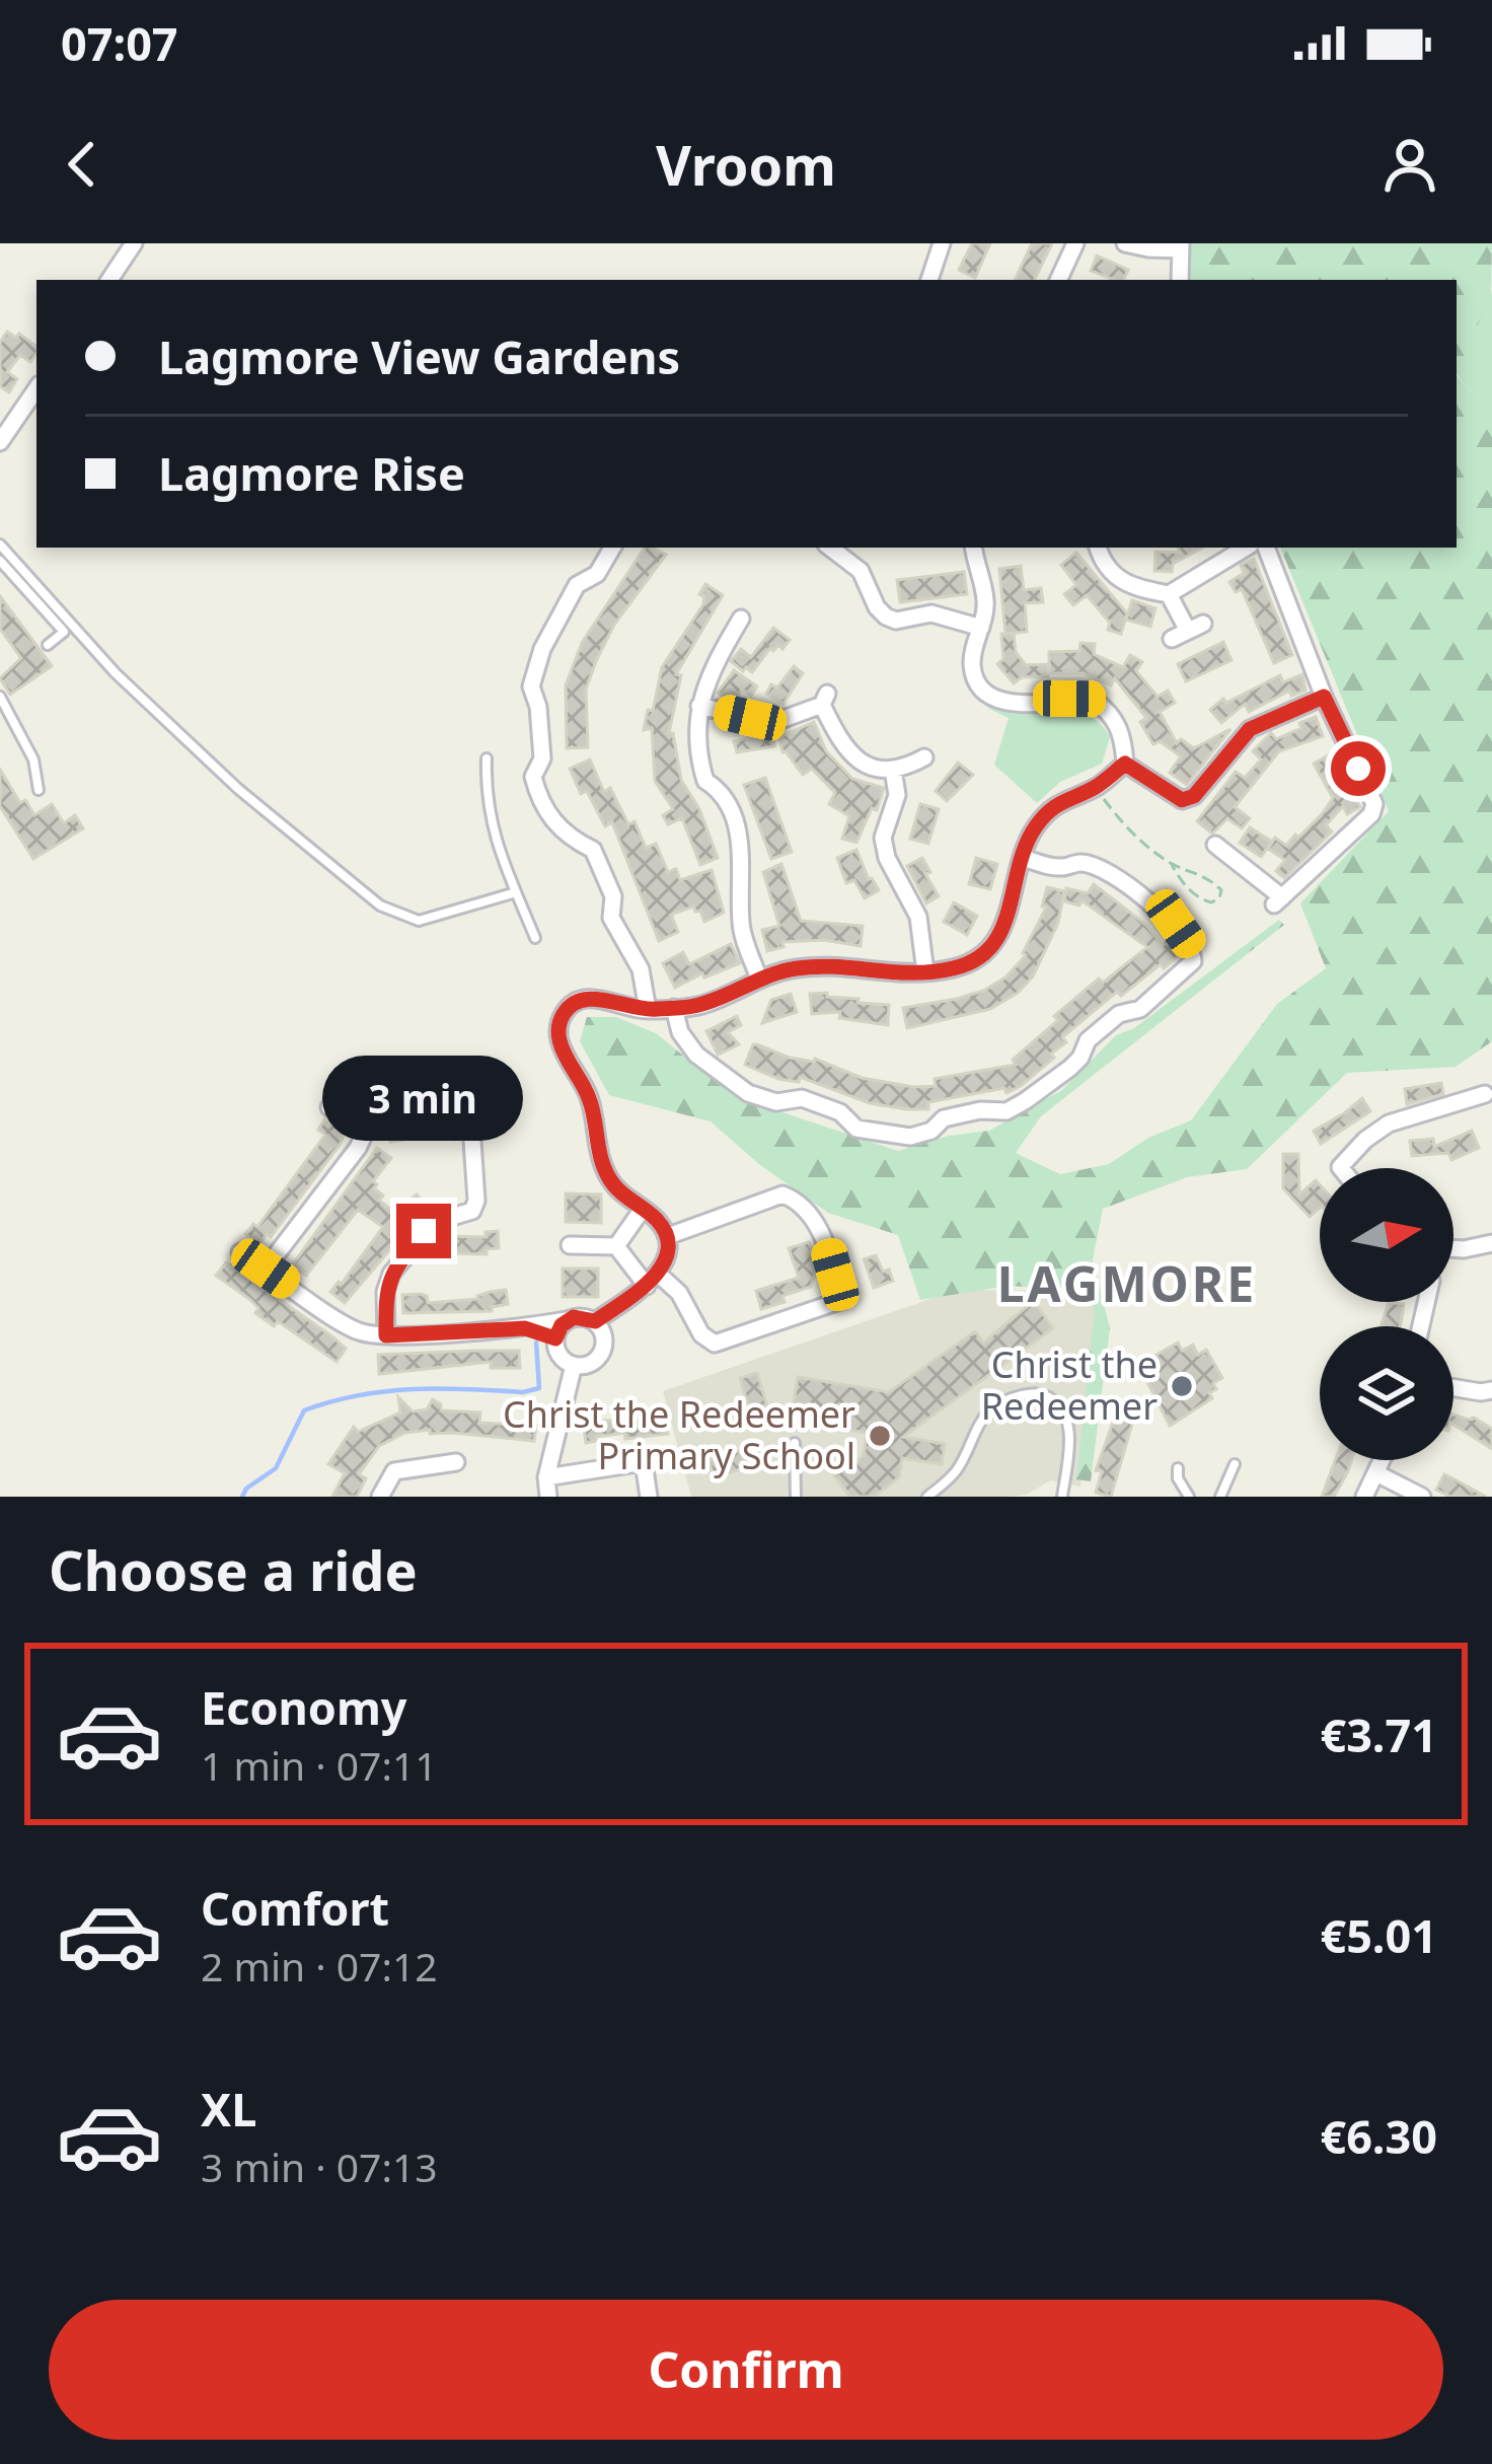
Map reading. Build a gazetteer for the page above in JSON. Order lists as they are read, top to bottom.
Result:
{
  "districts": ["LAGMORE"],
  "places": ["Christ the Redeemer", "Christ the Redeemer Primary School"],
  "north": "right",
  "page": {
    "status": "07:07",
    "header": "Vroom",
    "banner": ["Lagmore View Gardens", "Lagmore Rise"],
    "bubble": "3 min",
    "heading": "Choose a ride",
    "list": [
      {
        "name": "Economy",
        "note": "1 min · 07:11",
        "value": "€3.71"
      },
      {
        "name": "Comfort",
        "note": "2 min · 07:12",
        "value": "€5.01"
      },
      {
        "name": "XL",
        "note": "3 min · 07:13",
        "value": "€6.30"
      }
    ],
    "buttons": "Confirm"
  }
}
